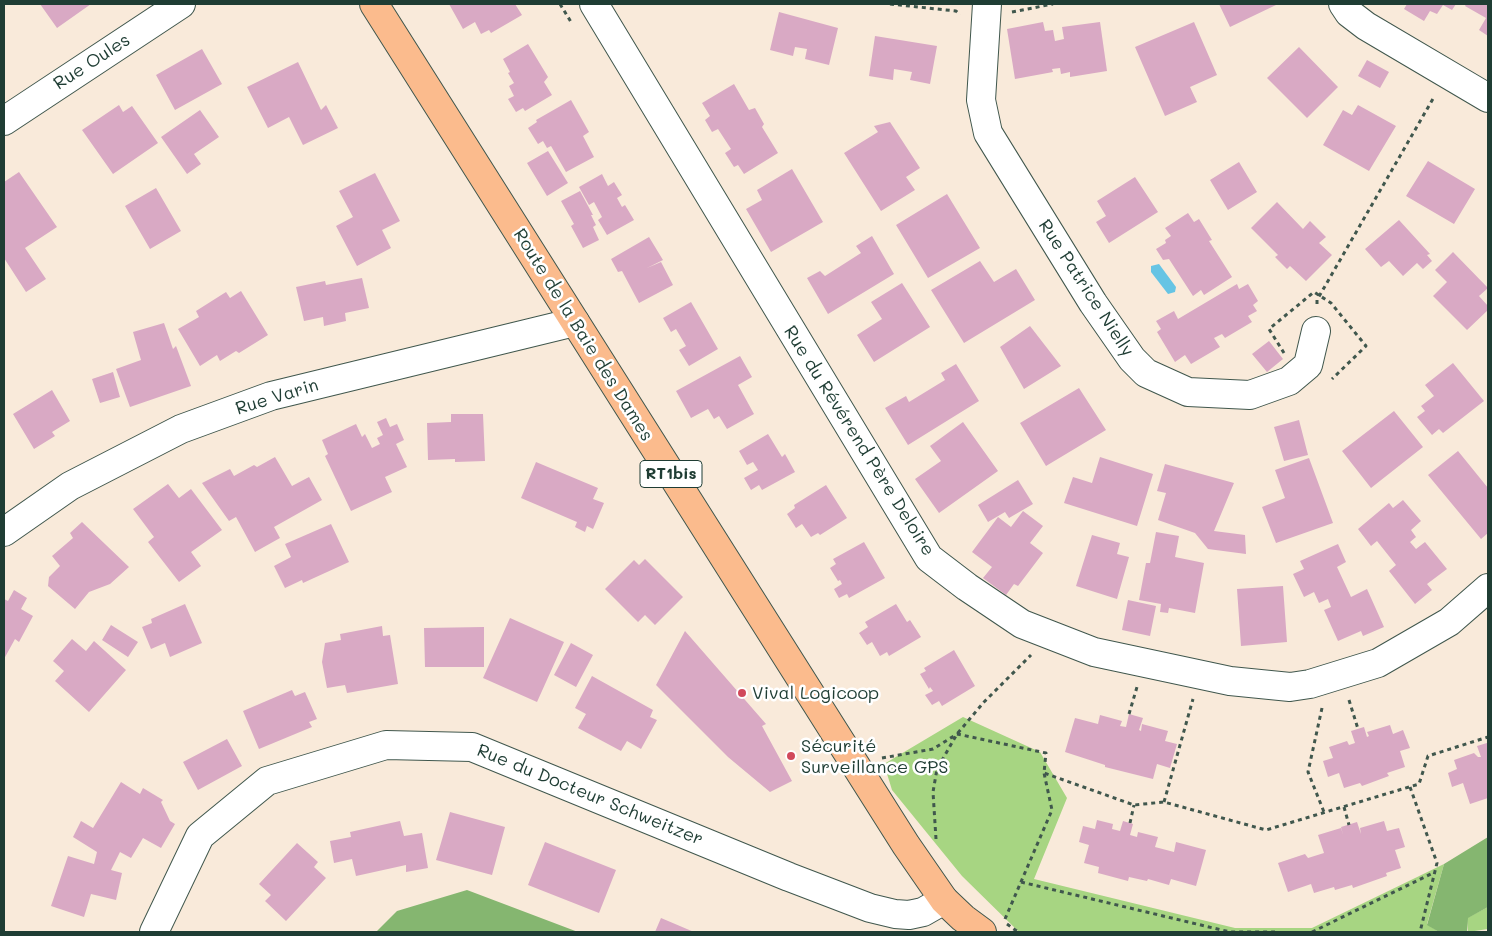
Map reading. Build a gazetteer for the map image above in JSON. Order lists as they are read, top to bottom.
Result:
{
  "streets": {
    "main road": ["Route de la Baie des Dames", "RT1bis"],
    "street": [
      "Rue Oules",
      "Rue Patrice Nielly",
      "Rue Varin",
      "Rue du Révérend Père Deloire",
      "Rue du Docteur Schweitzer"
    ]
  },
  "crossings": [
    ["Route de la Baie des Dames", "Rue Varin"],
    ["Route de la Baie des Dames", "Rue du Docteur Schweitzer"]
  ],
  "places": ["Vival Logicoop", "Sécurité Surveillance GPS"]
}
